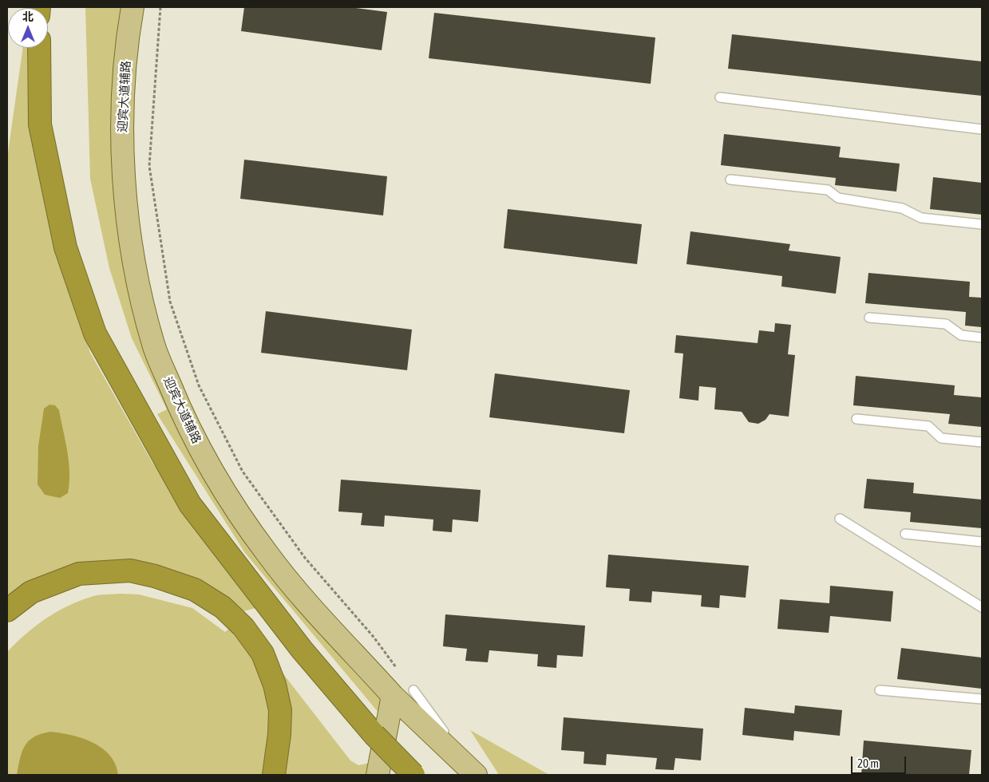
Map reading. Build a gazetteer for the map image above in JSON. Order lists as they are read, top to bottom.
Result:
{
  "streets": {
    "main road": ["迎宾大道辅路"]
  },
  "scale_bar": "20 m",
  "north": "top"
}
